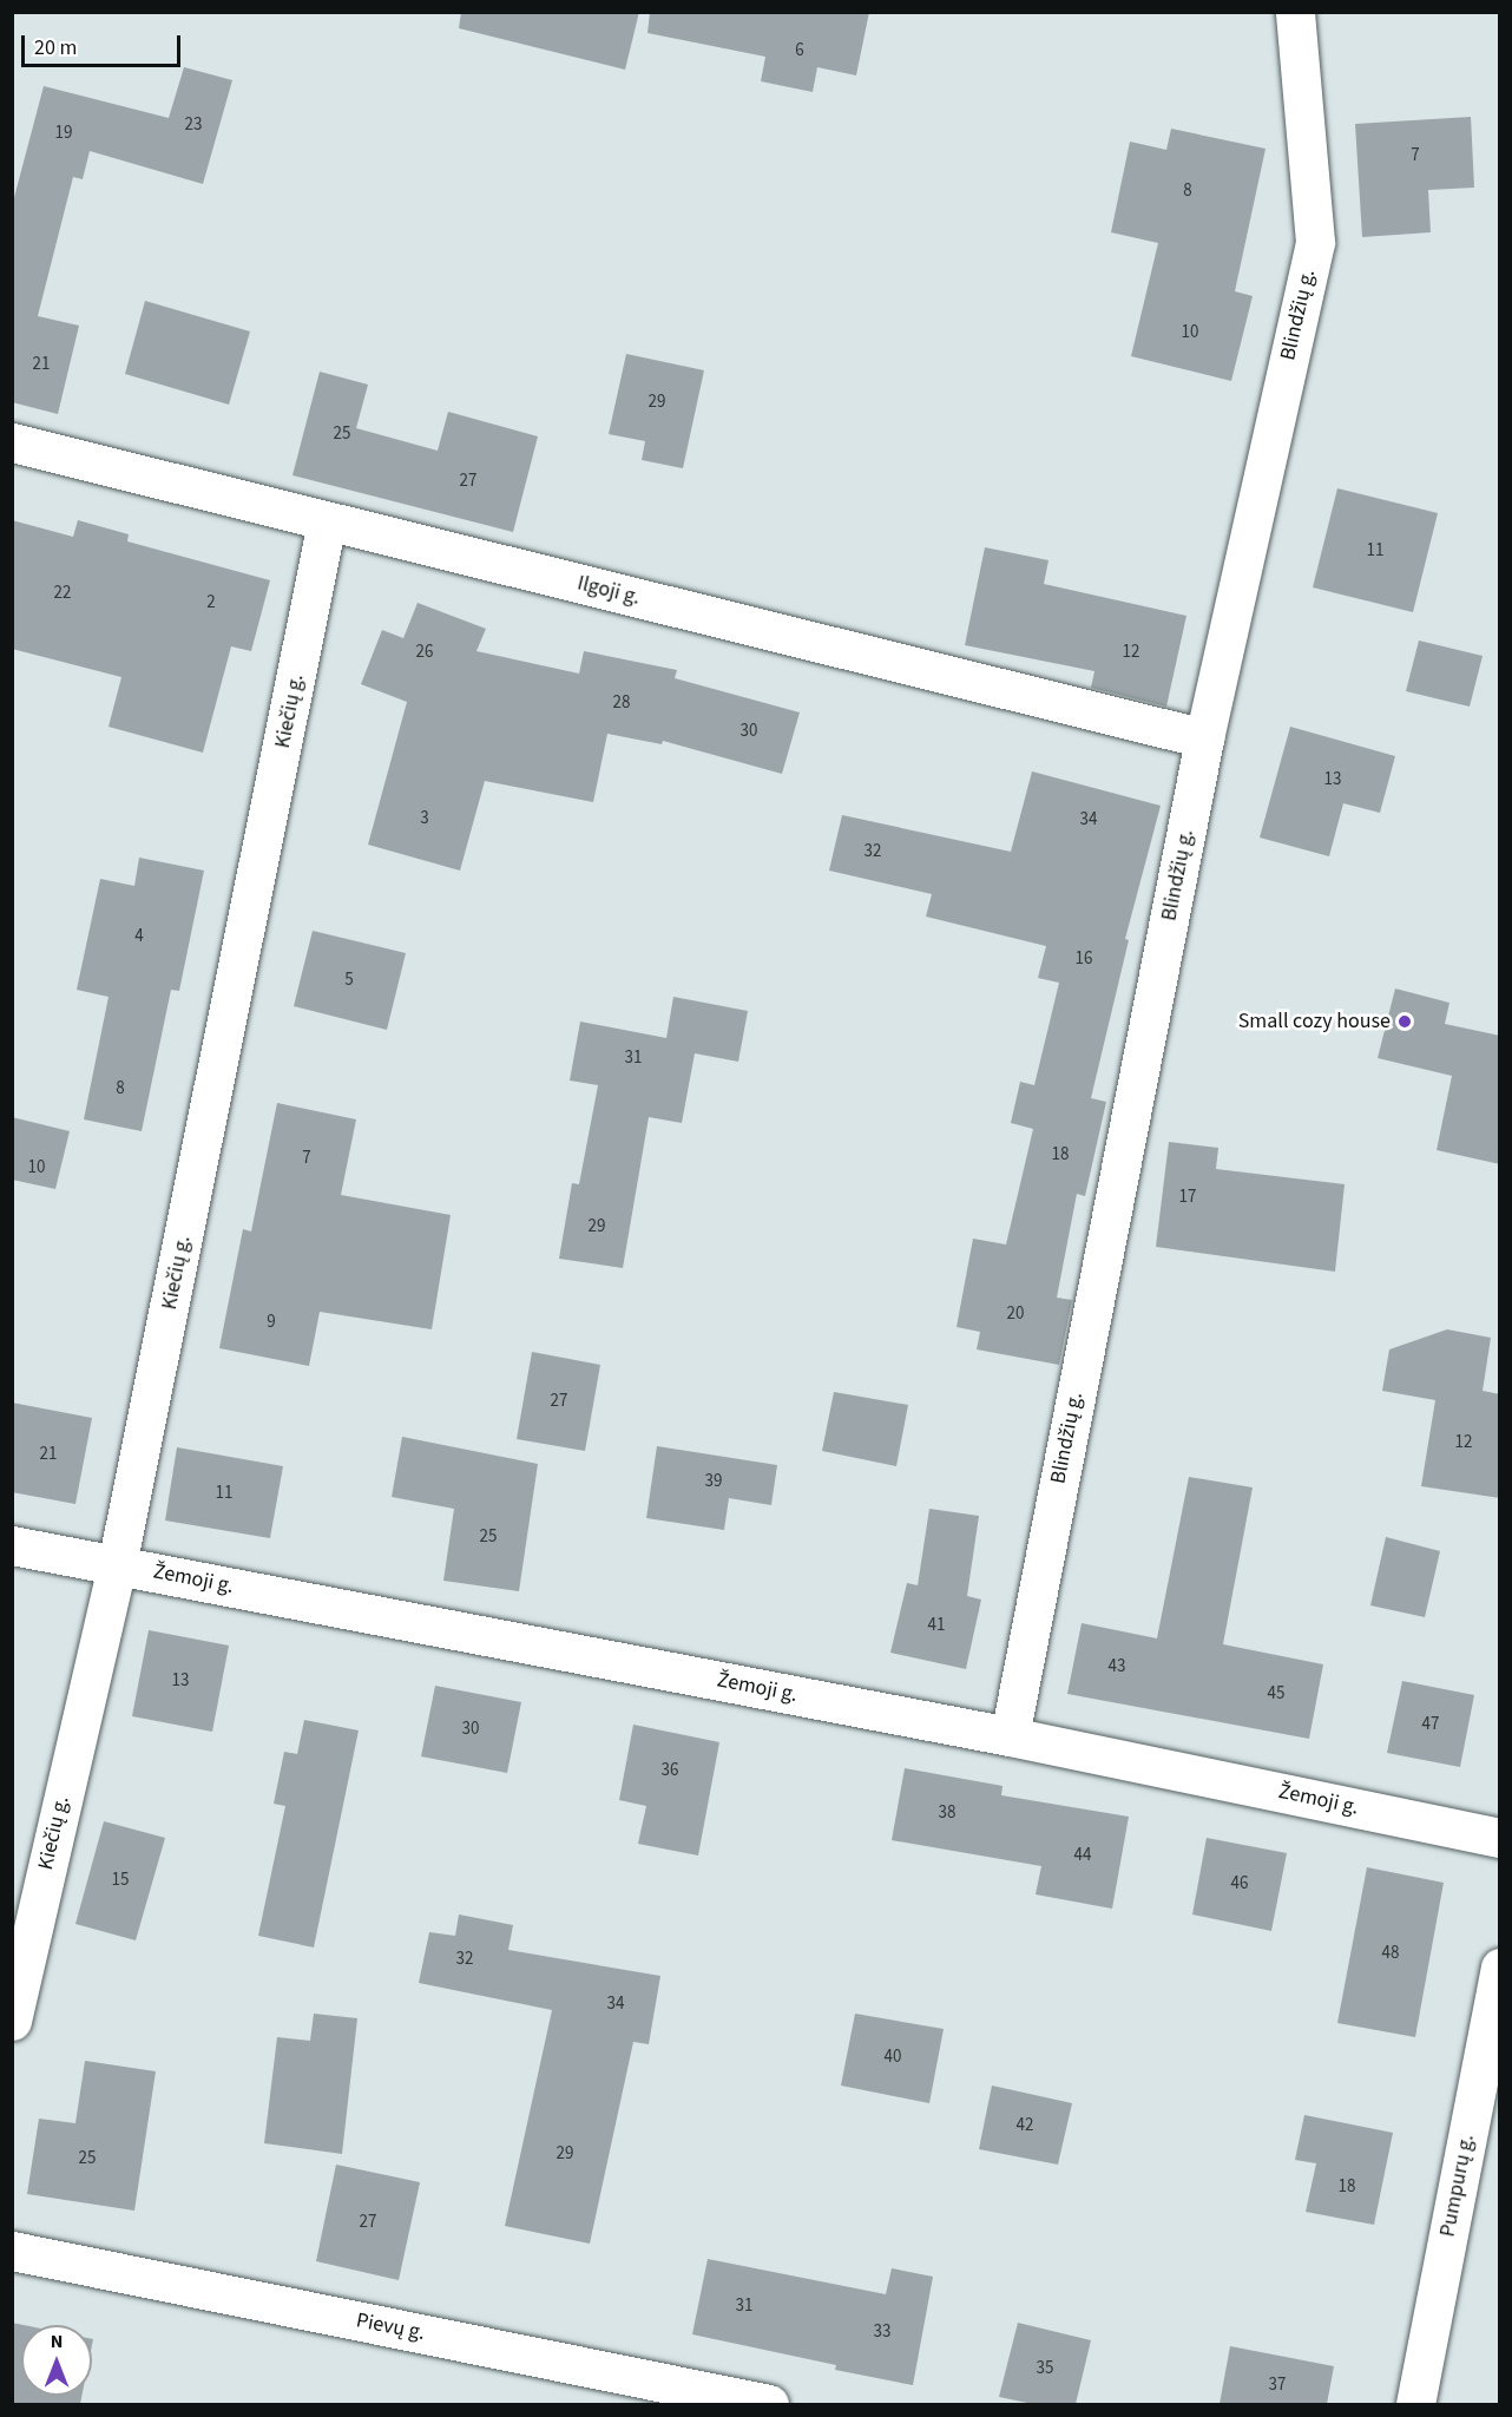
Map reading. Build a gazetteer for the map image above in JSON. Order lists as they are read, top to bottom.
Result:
{
  "streets": {
    "street": [
      "Blindžių g.",
      "Ilgoji g.",
      "Kiečių g.",
      "Žemoji g.",
      "Pumpurų g.",
      "Pievų g."
    ]
  },
  "crossings": [
    ["Blindžių g.", "Ilgoji g."],
    ["Blindžių g.", "Žemoji g."],
    ["Ilgoji g.", "Kiečių g."],
    ["Kiečių g.", "Žemoji g."]
  ],
  "places": ["Small cozy house"],
  "house_numbers": [
    "6",
    "23",
    "19",
    "7",
    "8",
    "10",
    "21",
    "29",
    "25",
    "27",
    "11",
    "22",
    "2",
    "26",
    "12",
    "28",
    "30",
    "13",
    "3",
    "34",
    "32",
    "4",
    "16",
    "5",
    "31",
    "8",
    "18",
    "7",
    "10",
    "17",
    "29",
    "20",
    "9",
    "27",
    "12",
    "21",
    "39",
    "11",
    "25",
    "41",
    "43",
    "13",
    "45",
    "47",
    "30",
    "36",
    "38",
    "44",
    "15",
    "46",
    "48",
    "32",
    "34",
    "40",
    "42",
    "29",
    "25",
    "18",
    "27",
    "31",
    "33",
    "35",
    "37"
  ],
  "scale_bar": "20 m",
  "north": "top"
}
